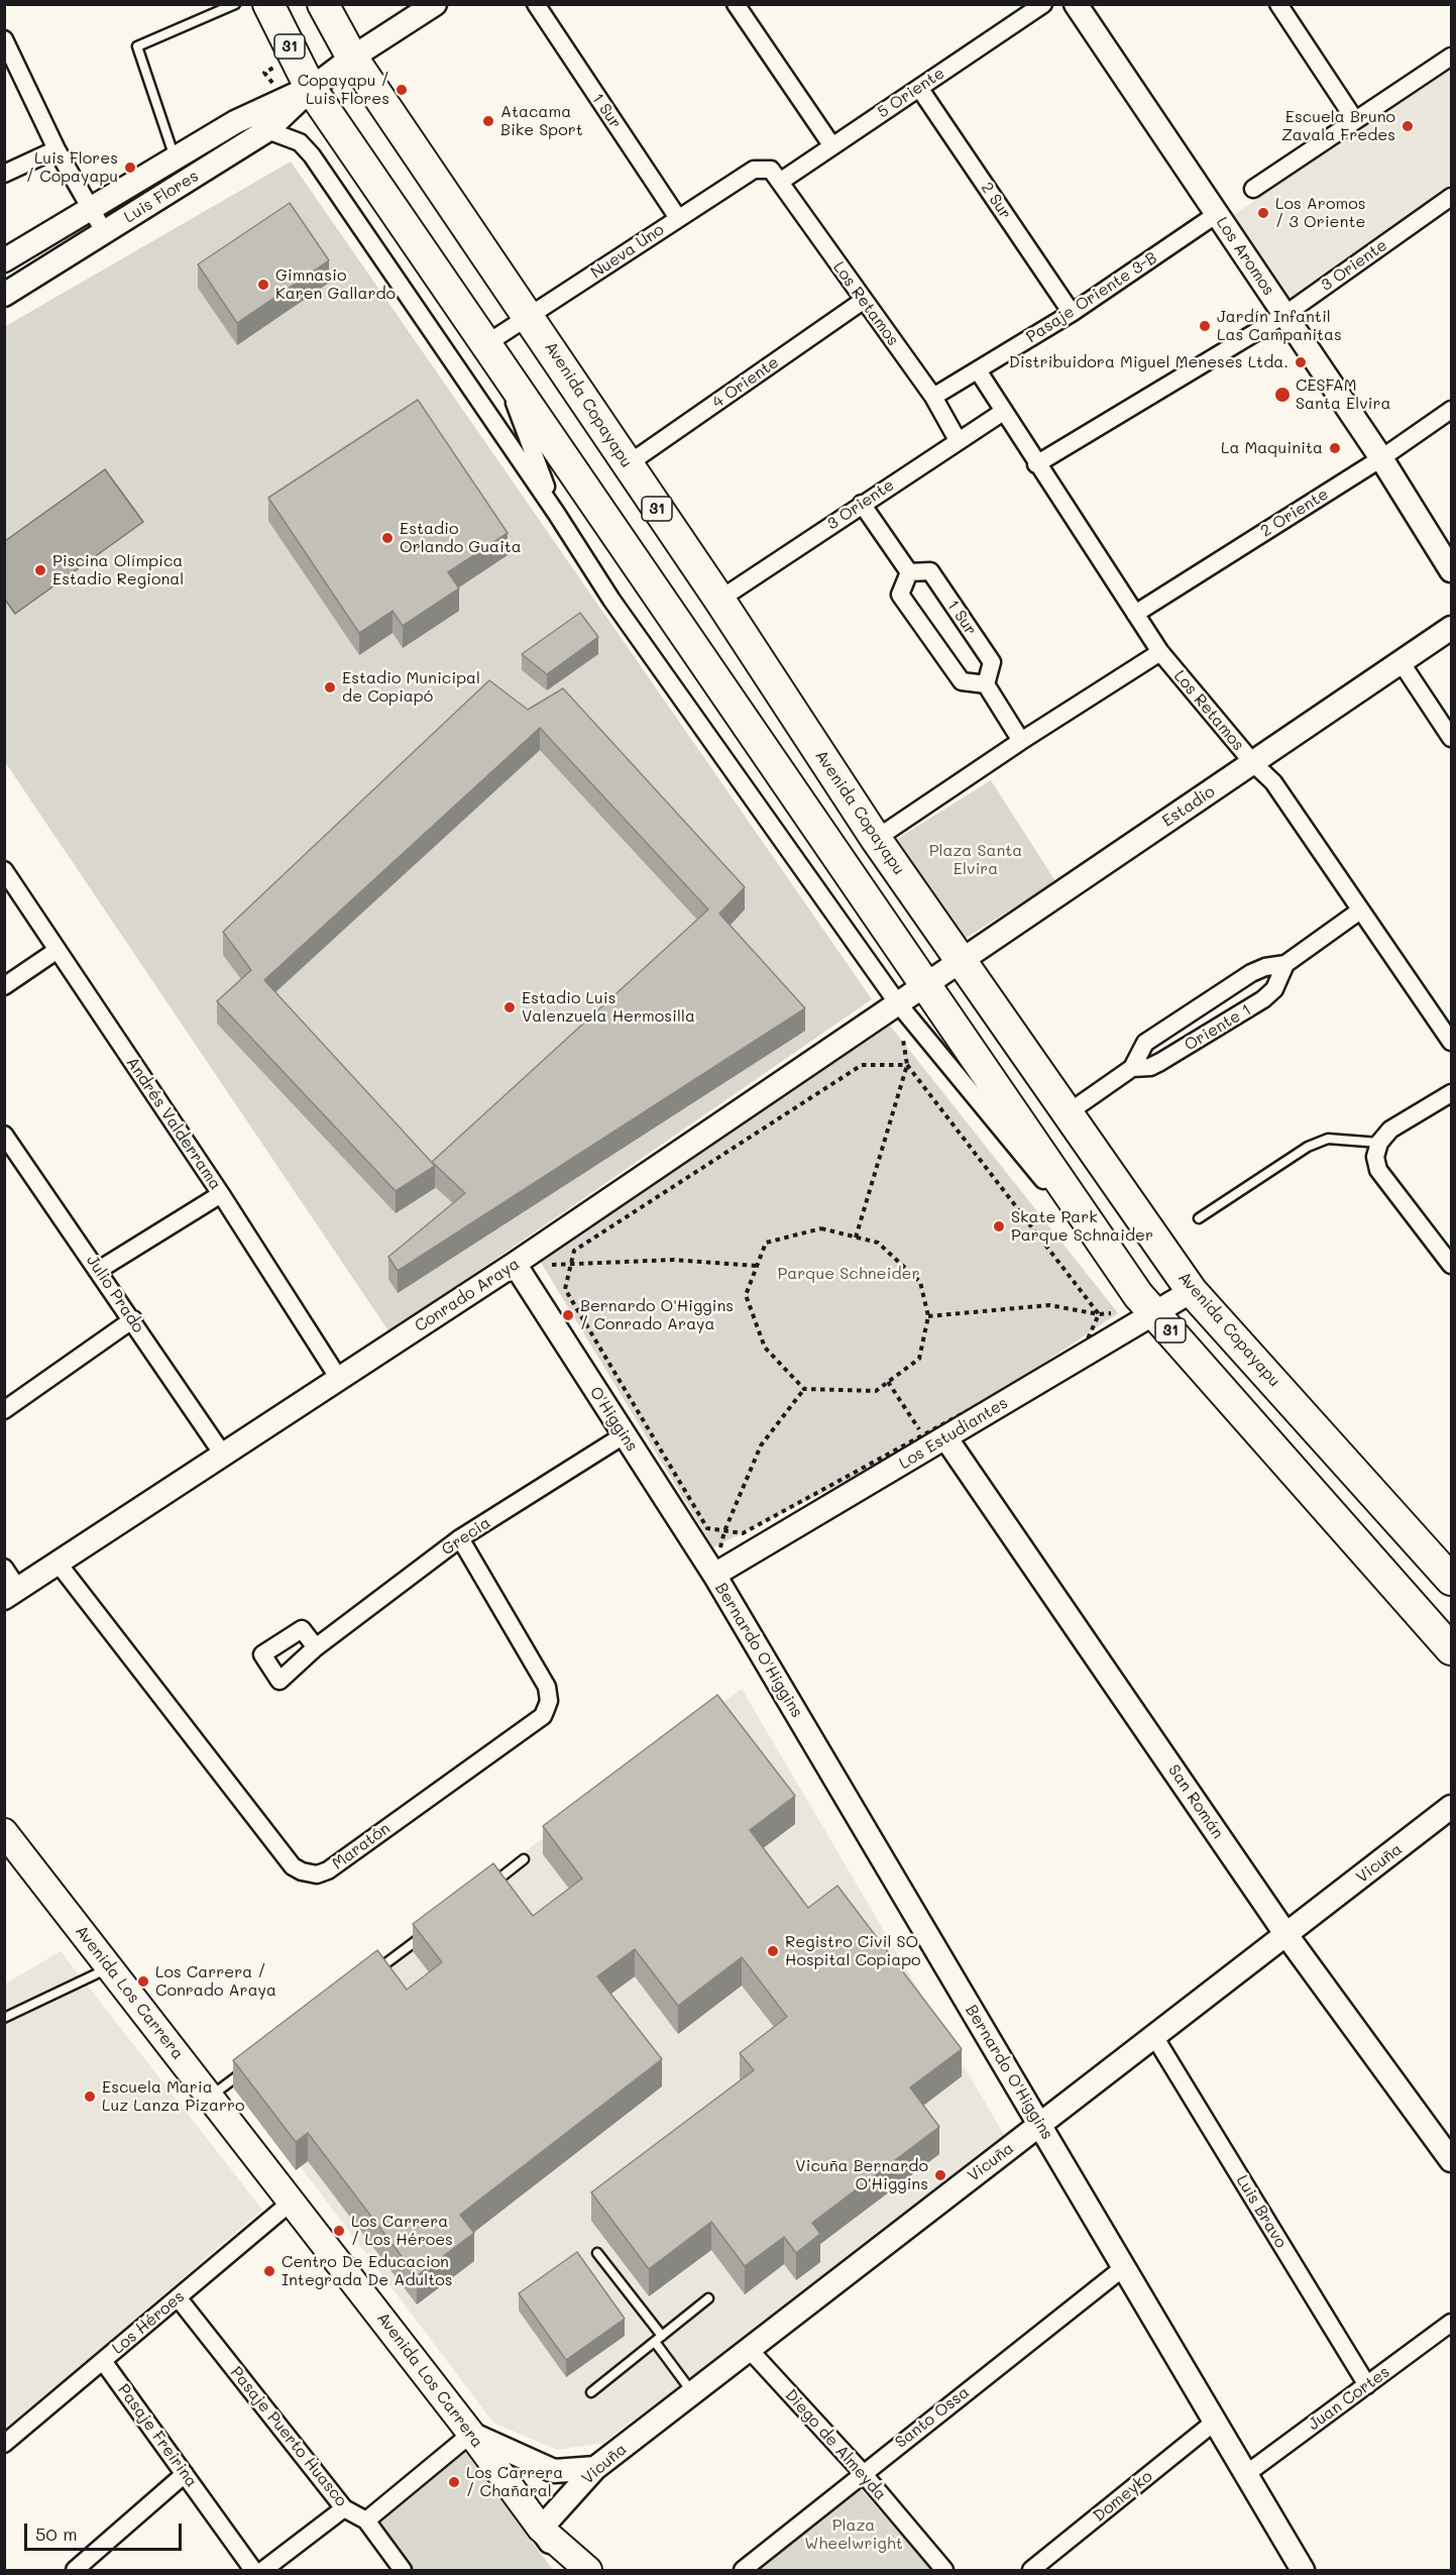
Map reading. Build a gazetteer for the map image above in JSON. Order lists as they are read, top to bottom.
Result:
{
  "streets": {
    "highway": ["31", "Avenida Copayapu"],
    "main road": ["Avenida Los Carrera"],
    "street": [
      "5 Oriente",
      "1 Sur",
      "Luis Flores",
      "2 Sur",
      "Nueva Uno",
      "Los Aromos",
      "3 Oriente",
      "Pasaje Oriente 3-B",
      "Los Retamos",
      "4 Oriente",
      "2 Oriente",
      "Estadio",
      "Oriente 1",
      "Andrés Valderrama",
      "Julio Prado",
      "Conrado Araya",
      "O'Higgins",
      "Los Estudiantes",
      "Grecia",
      "Bernardo O'Higgins",
      "San Román",
      "Maratón",
      "Vicuña",
      "Luis Bravo",
      "Los Héroes",
      "Juan Cortes",
      "Santo Ossa",
      "Pasaje Freirina",
      "Pasaje Puerto Huasco",
      "Diego de Almeyda",
      "Domeyko"
    ]
  },
  "crossings": [
    ["31", "Luis Flores"],
    ["31", "Nueva Uno"],
    ["31", "Estadio"],
    ["31", "Conrado Araya"],
    ["31", "Los Estudiantes"],
    ["5 Oriente", "2 Sur"],
    ["5 Oriente", "Nueva Uno"],
    ["5 Oriente", "Los Retamos"],
    ["1 Sur", "Nueva Uno"],
    ["Luis Flores", "Avenida Copayapu"],
    ["2 Sur", "Pasaje Oriente 3-B"],
    ["Nueva Uno", "Los Retamos"],
    ["Nueva Uno", "Avenida Copayapu"],
    ["Los Aromos", "3 Oriente"],
    ["Los Aromos", "Pasaje Oriente 3-B"],
    ["Los Aromos", "2 Oriente"],
    ["3 Oriente", "Los Retamos"],
    ["3 Oriente", "Avenida Copayapu"],
    ["Pasaje Oriente 3-B", "Los Retamos"],
    ["Los Retamos", "4 Oriente"],
    ["Los Retamos", "2 Oriente"],
    ["Los Retamos", "Estadio"],
    ["Los Retamos", "Oriente 1"],
    ["4 Oriente", "Avenida Copayapu"],
    ["Avenida Copayapu", "Estadio"],
    ["Avenida Copayapu", "Oriente 1"],
    ["Avenida Copayapu", "Los Estudiantes"],
    ["Estadio", "Conrado Araya"],
    ["Andrés Valderrama", "Conrado Araya"],
    ["Julio Prado", "Conrado Araya"],
    ["Conrado Araya", "O'Higgins"],
    ["Conrado Araya", "Maratón"],
    ["O'Higgins", "Los Estudiantes"],
    ["O'Higgins", "Grecia"],
    ["O'Higgins", "Bernardo O'Higgins"],
    ["Los Estudiantes", "Bernardo O'Higgins"],
    ["Los Estudiantes", "San Román"],
    ["Grecia", "Maratón"],
    ["Bernardo O'Higgins", "Vicuña"],
    ["Bernardo O'Higgins", "Juan Cortes"],
    ["Bernardo O'Higgins", "Santo Ossa"],
    ["Bernardo O'Higgins", "Domeyko"],
    ["San Román", "Vicuña"],
    ["Vicuña", "Avenida Los Carrera"],
    ["Vicuña", "Luis Bravo"],
    ["Vicuña", "Diego de Almeyda"],
    ["Avenida Los Carrera", "Los Héroes"],
    ["Luis Bravo", "Juan Cortes"],
    ["Los Héroes", "Pasaje Freirina"],
    ["Los Héroes", "Pasaje Puerto Huasco"],
    ["Santo Ossa", "Diego de Almeyda"]
  ],
  "parks": ["Plaza Santa Elvira", "Parque Schneider", "Plaza Wheelwright"],
  "places": [
    "Copayapu / Luis Flores",
    "Atacama Bike Sport",
    "Escuela Bruno Zavala Fredes",
    "Luis Flores / Copayapu",
    "Los Aromos / 3 Oriente",
    "Gimnasio Karen Gallardo",
    "Jardín Infantil Las Campanitas",
    "Distribuidora Miguel Meneses Ltda.",
    "CESFAM Santa Elvira",
    "La Maquinita",
    "Estadio Orlando Guaita",
    "Piscina Olímpica Estadio Regional",
    "Estadio Municipal de Copiapó",
    "Estadio Luis Valenzuela Hermosilla",
    "Skate Park Parque Schnaider",
    "Bernardo O'Higgins / Conrado Araya",
    "Registro Civil SO Hospital Copiapo",
    "Los Carrera / Conrado Araya",
    "Escuela Maria Luz Lanza Pizarro",
    "Vicuña Bernardo O'Higgins",
    "Los Carrera / Los Héroes",
    "Centro De Educacion Integrada De Adultos",
    "Los Carrera / Chañaral"
  ],
  "scale_bar": "50 m"
}
